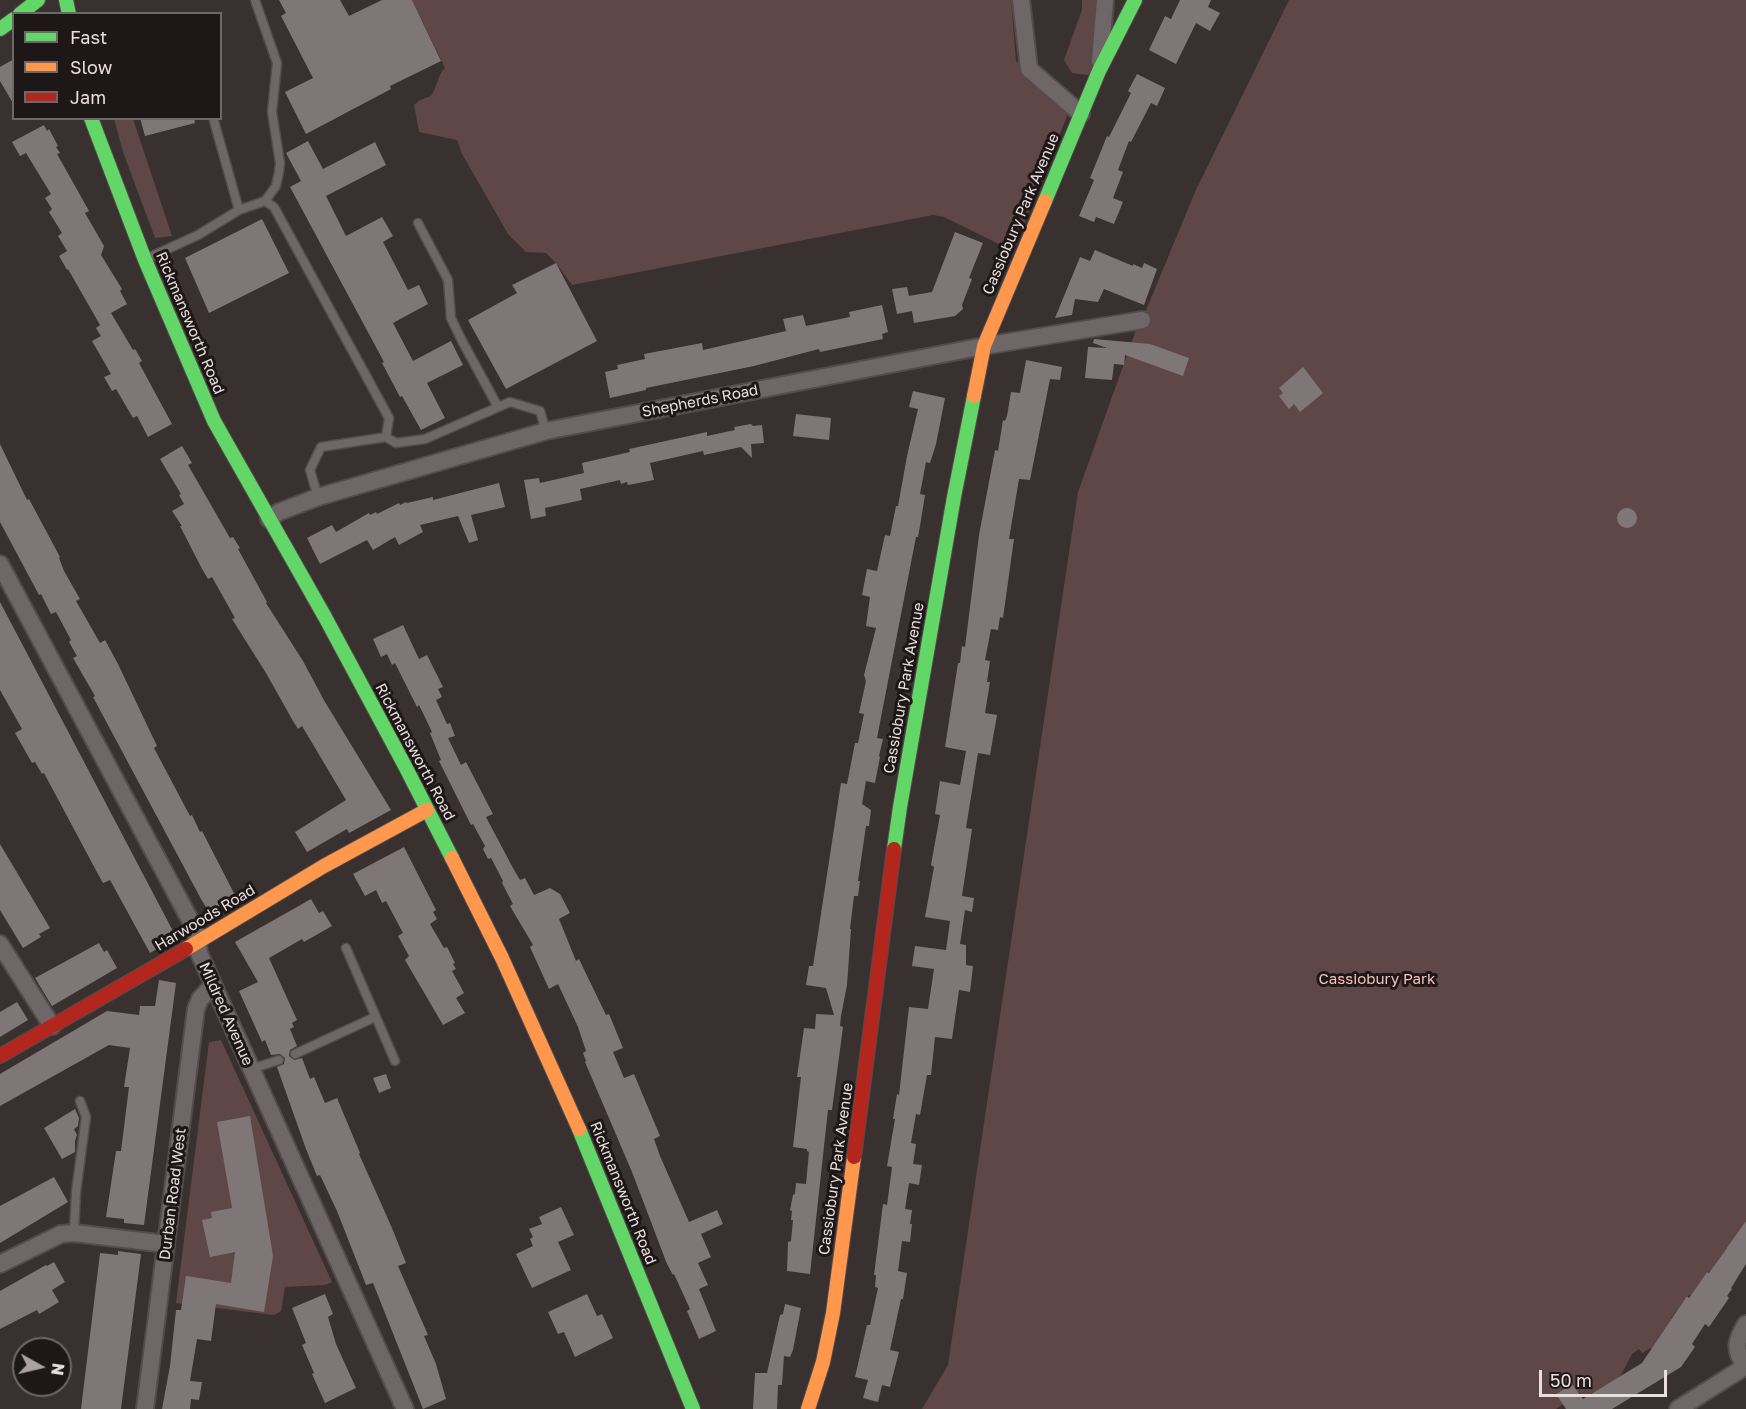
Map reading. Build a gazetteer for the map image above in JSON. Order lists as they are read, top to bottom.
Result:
{
  "streets": {
    "street": [
      "Cassiobury Park Avenue",
      "Rickmansworth Road",
      "Shepherds Road",
      "Harwoods Road",
      "Mildred Avenue",
      "Durban Road West"
    ]
  },
  "crossings": [
    ["Cassiobury Park Avenue", "Shepherds Road"],
    ["Rickmansworth Road", "Shepherds Road"],
    ["Rickmansworth Road", "Harwoods Road"],
    ["Harwoods Road", "Mildred Avenue"],
    ["Mildred Avenue", "Durban Road West"]
  ],
  "parks": ["Cassiobury Park"],
  "legend": ["Fast", "Slow", "Jam"],
  "scale_bar": "50 m",
  "north": "right"
}
